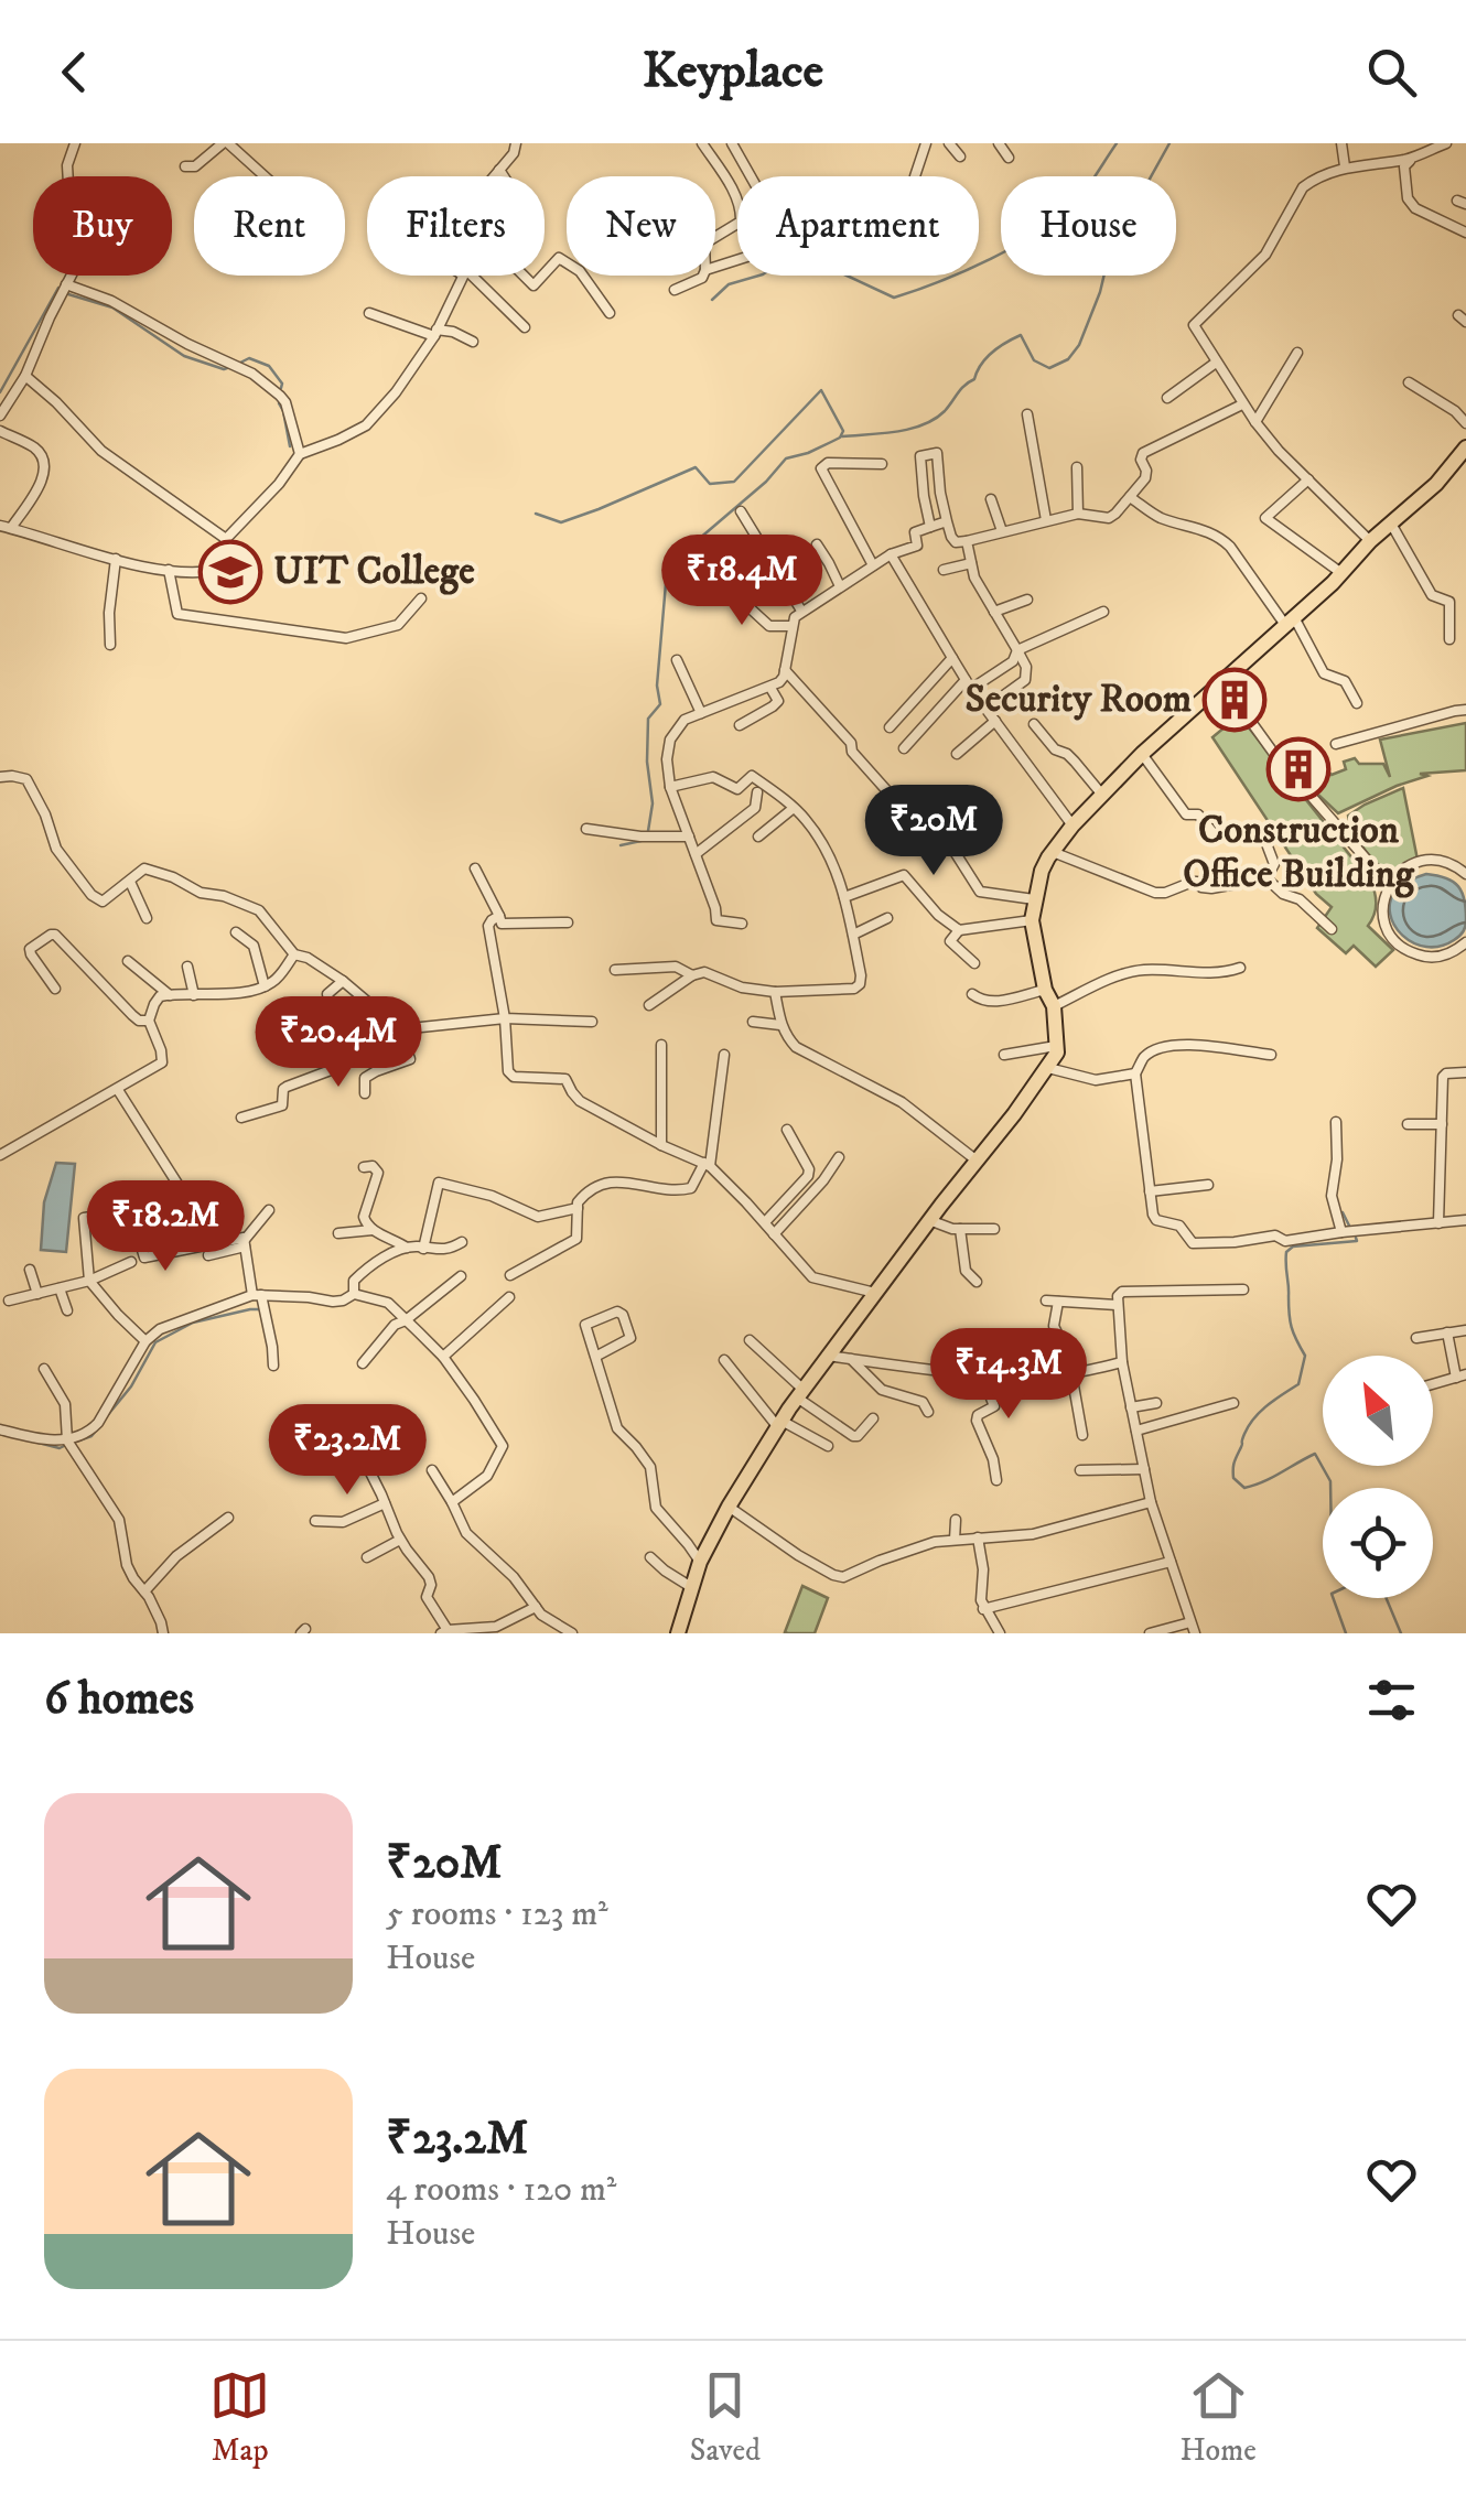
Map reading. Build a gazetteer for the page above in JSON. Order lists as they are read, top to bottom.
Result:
{
  "places": {
    "school or university": ["UIT College"],
    "building": ["Security Room", "Construction Office Building"]
  },
  "north": "top left",
  "page": {
    "header": "Keyplace",
    "chip": [
      "Buy",
      "Rent",
      "Filters",
      "New",
      "Apartment",
      "House"
    ],
    "price": [
      "₹18.4M",
      "₹20M",
      "₹20.4M",
      "₹18.2M",
      "₹14.3M",
      "₹23.2M"
    ],
    "heading": "6 homes",
    "list": [
      {
        "name": "₹20M",
        "note": "5 rooms · 123 m² · House"
      },
      {
        "name": "₹23.2M",
        "note": "4 rooms · 120 m² · House"
      }
    ],
    "tabs": ["Map", "Saved", "Home"]
  }
}
